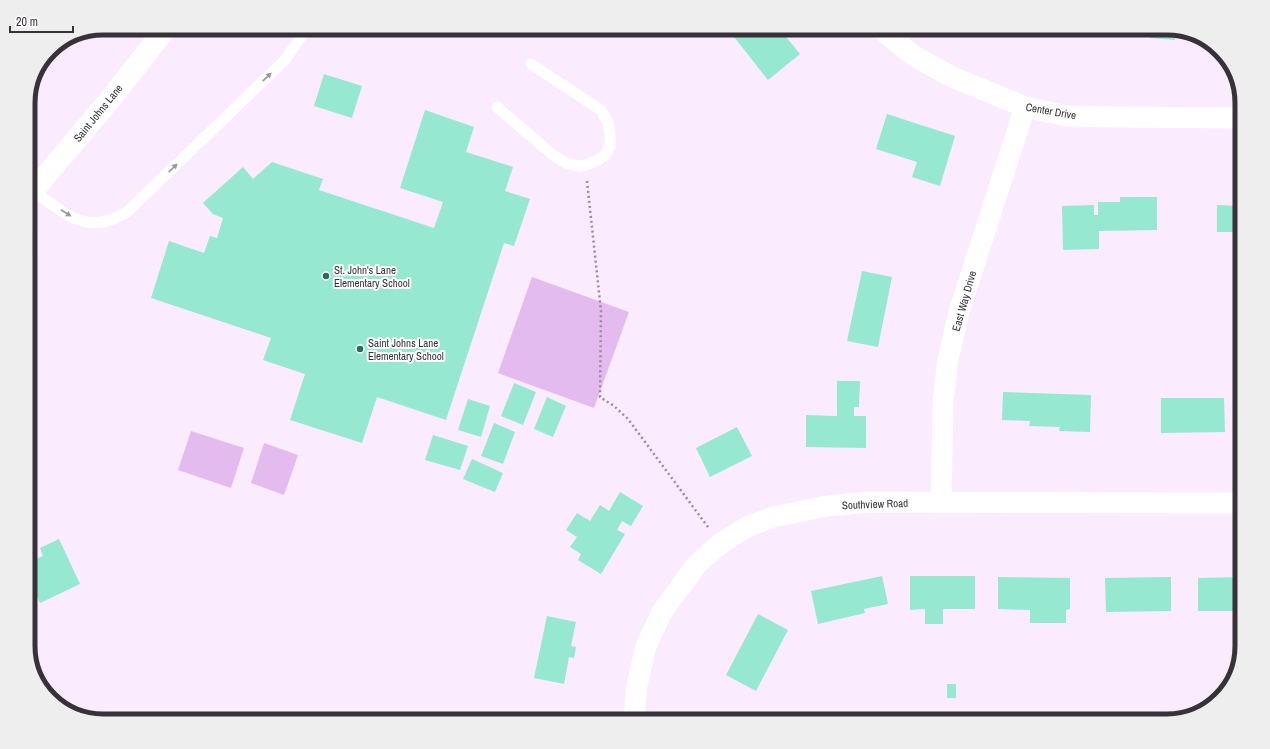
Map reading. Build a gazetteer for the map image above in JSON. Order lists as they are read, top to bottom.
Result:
{
  "streets": {
    "street": [
      "Center Drive",
      "Saint Johns Lane",
      "East Way Drive",
      "Southview Road"
    ]
  },
  "crossings": [
    ["Center Drive", "East Way Drive"],
    ["East Way Drive", "Southview Road"]
  ],
  "places": ["St. John's Lane Elementary School", "Saint Johns Lane Elementary School"],
  "scale_bar": "20 m"
}
